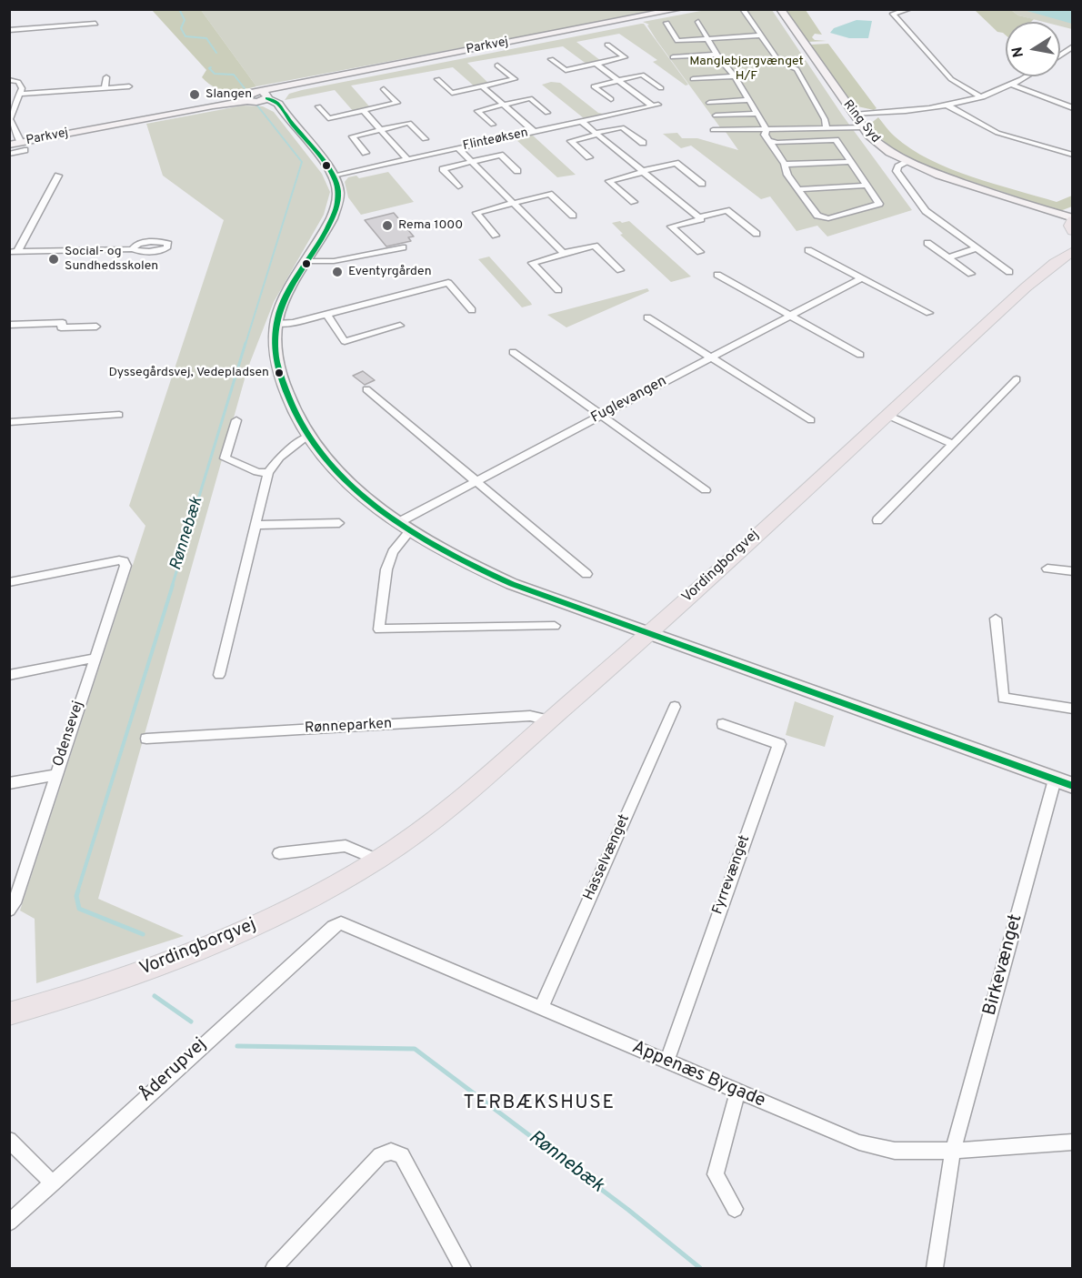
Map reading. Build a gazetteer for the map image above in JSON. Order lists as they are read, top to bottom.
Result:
{
  "streets": {
    "main road": ["Vordingborgvej"],
    "street": [
      "Parkvej",
      "Ring Syd",
      "Flinteøksen",
      "Fuglevangen",
      "Rønneparken",
      "Odensevej",
      "Hasselvænget",
      "Fyrrevænget",
      "Birkevænget",
      "Åderupvej",
      "Appenæs Bygade"
    ]
  },
  "crossings": [
    ["Vordingborgvej", "Rønneparken"],
    ["Hasselvænget", "Appenæs Bygade"],
    ["Fyrrevænget", "Appenæs Bygade"],
    ["Birkevænget", "Appenæs Bygade"],
    ["Åderupvej", "Appenæs Bygade"]
  ],
  "districts": ["TERBÆKSHUSE"],
  "water": ["Rønnebæk"],
  "parks": ["Manglebjergvænget H/F"],
  "places": [
    "Slangen",
    "Rema 1000",
    "Social- og Sundhedsskolen",
    "Eventyrgården",
    "Dyssegårdsvej, Vedepladsen"
  ],
  "north": "left"
}
